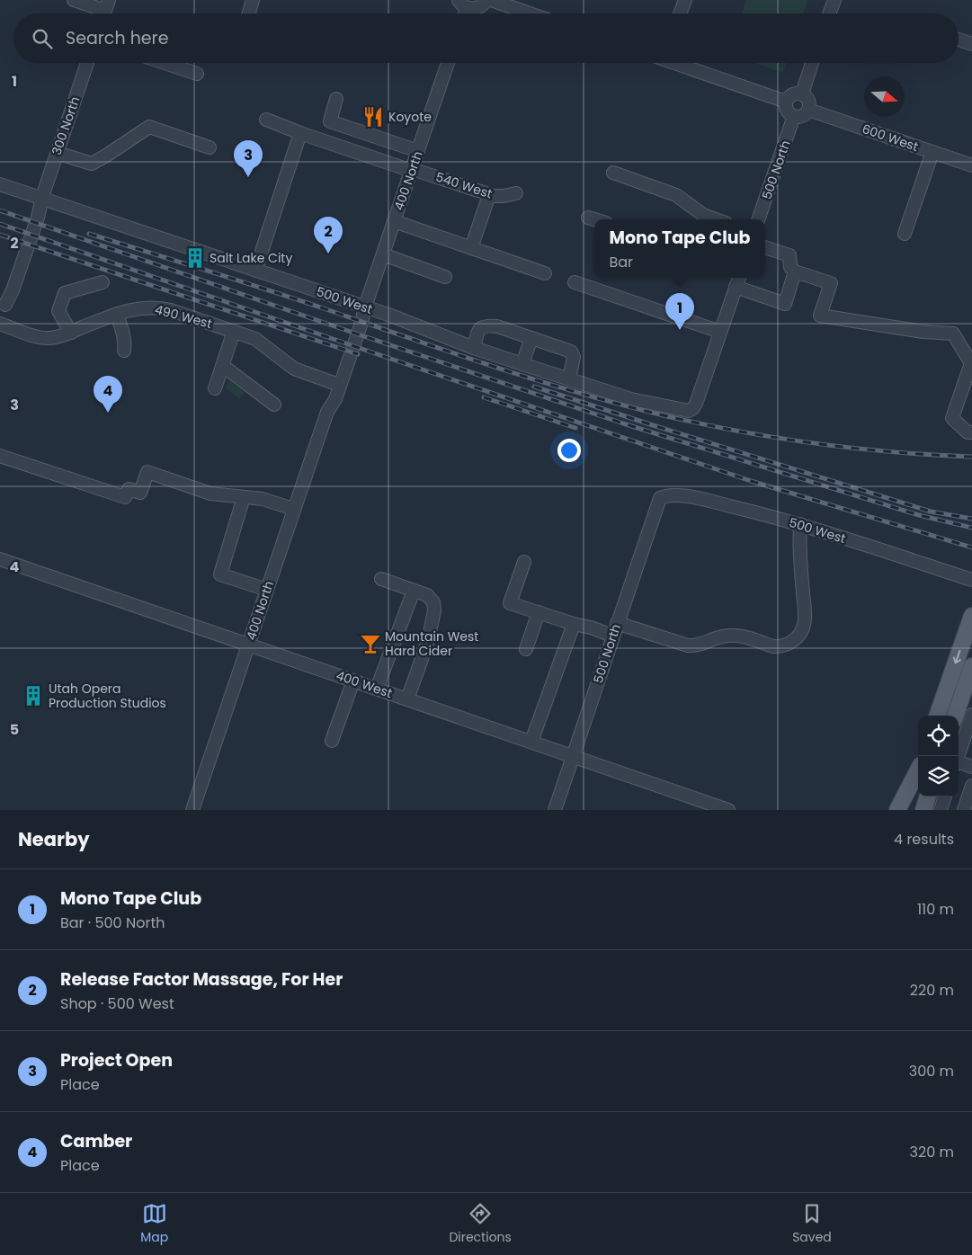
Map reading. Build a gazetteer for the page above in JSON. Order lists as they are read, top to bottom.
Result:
{
  "streets": {
    "street": [
      "300 North",
      "600 West",
      "500 North",
      "400 North",
      "540 West",
      "500 West",
      "490 West",
      "400 West"
    ]
  },
  "crossings": [
    ["300 North", "500 West"],
    ["600 West", "500 North"],
    ["500 North", "500 West"],
    ["500 North", "400 West"],
    ["400 North", "540 West"],
    ["400 North", "500 West"],
    ["400 North", "490 West"],
    ["400 North", "400 West"]
  ],
  "places": {
    "restaurant": ["Koyote"],
    "building": ["Salt Lake City", "Utah Opera Production Studios"],
    "bar": ["Mountain West Hard Cider"]
  },
  "north": "right",
  "page": {
    "search": "Search here",
    "pins": [
      "3",
      "2",
      "1",
      "4"
    ],
    "popup": ["Mono Tape Club", "Bar"],
    "heading": ["Nearby", "4 results"],
    "list": [
      {
        "mark": "1",
        "name": "Mono Tape Club",
        "note": "Bar · 500 North",
        "value": "110 m"
      },
      {
        "mark": "2",
        "name": "Release Factor Massage, For Her",
        "note": "Shop · 500 West",
        "value": "220 m"
      },
      {
        "mark": "3",
        "name": "Project Open",
        "note": "Place",
        "value": "300 m"
      },
      {
        "mark": "4",
        "name": "Camber",
        "note": "Place",
        "value": "320 m"
      }
    ],
    "nav": ["Map", "Directions", "Saved"]
  },
  "grid": {
    "rows": [
      "1",
      "2",
      "3",
      "4",
      "5"
    ]
  }
}
